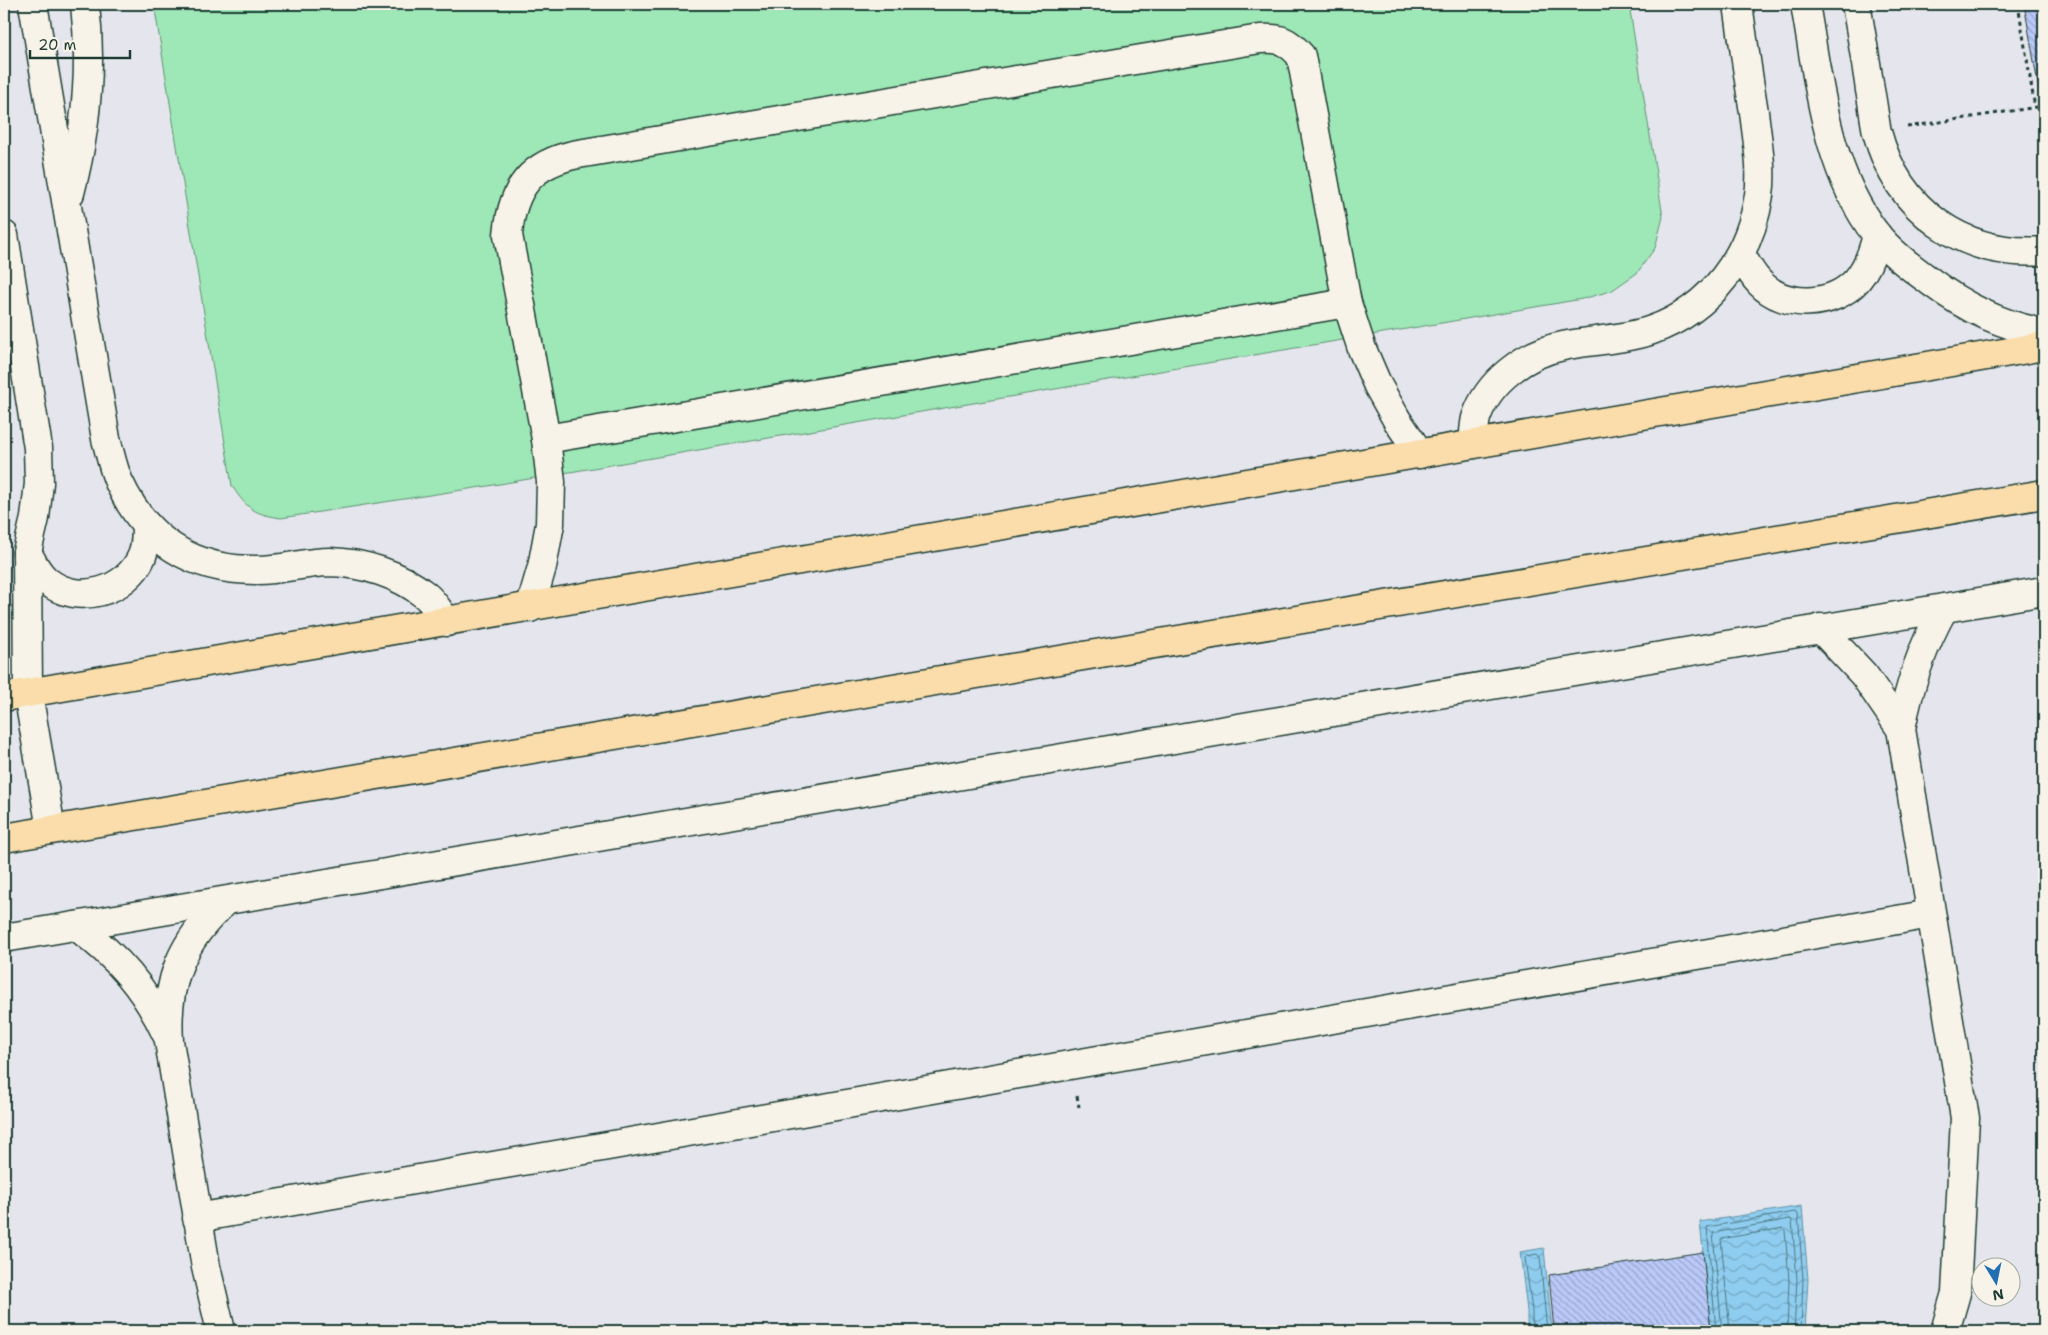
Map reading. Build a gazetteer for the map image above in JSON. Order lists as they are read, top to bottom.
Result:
{
  "scale_bar": "20 m",
  "north": "bottom"
}
